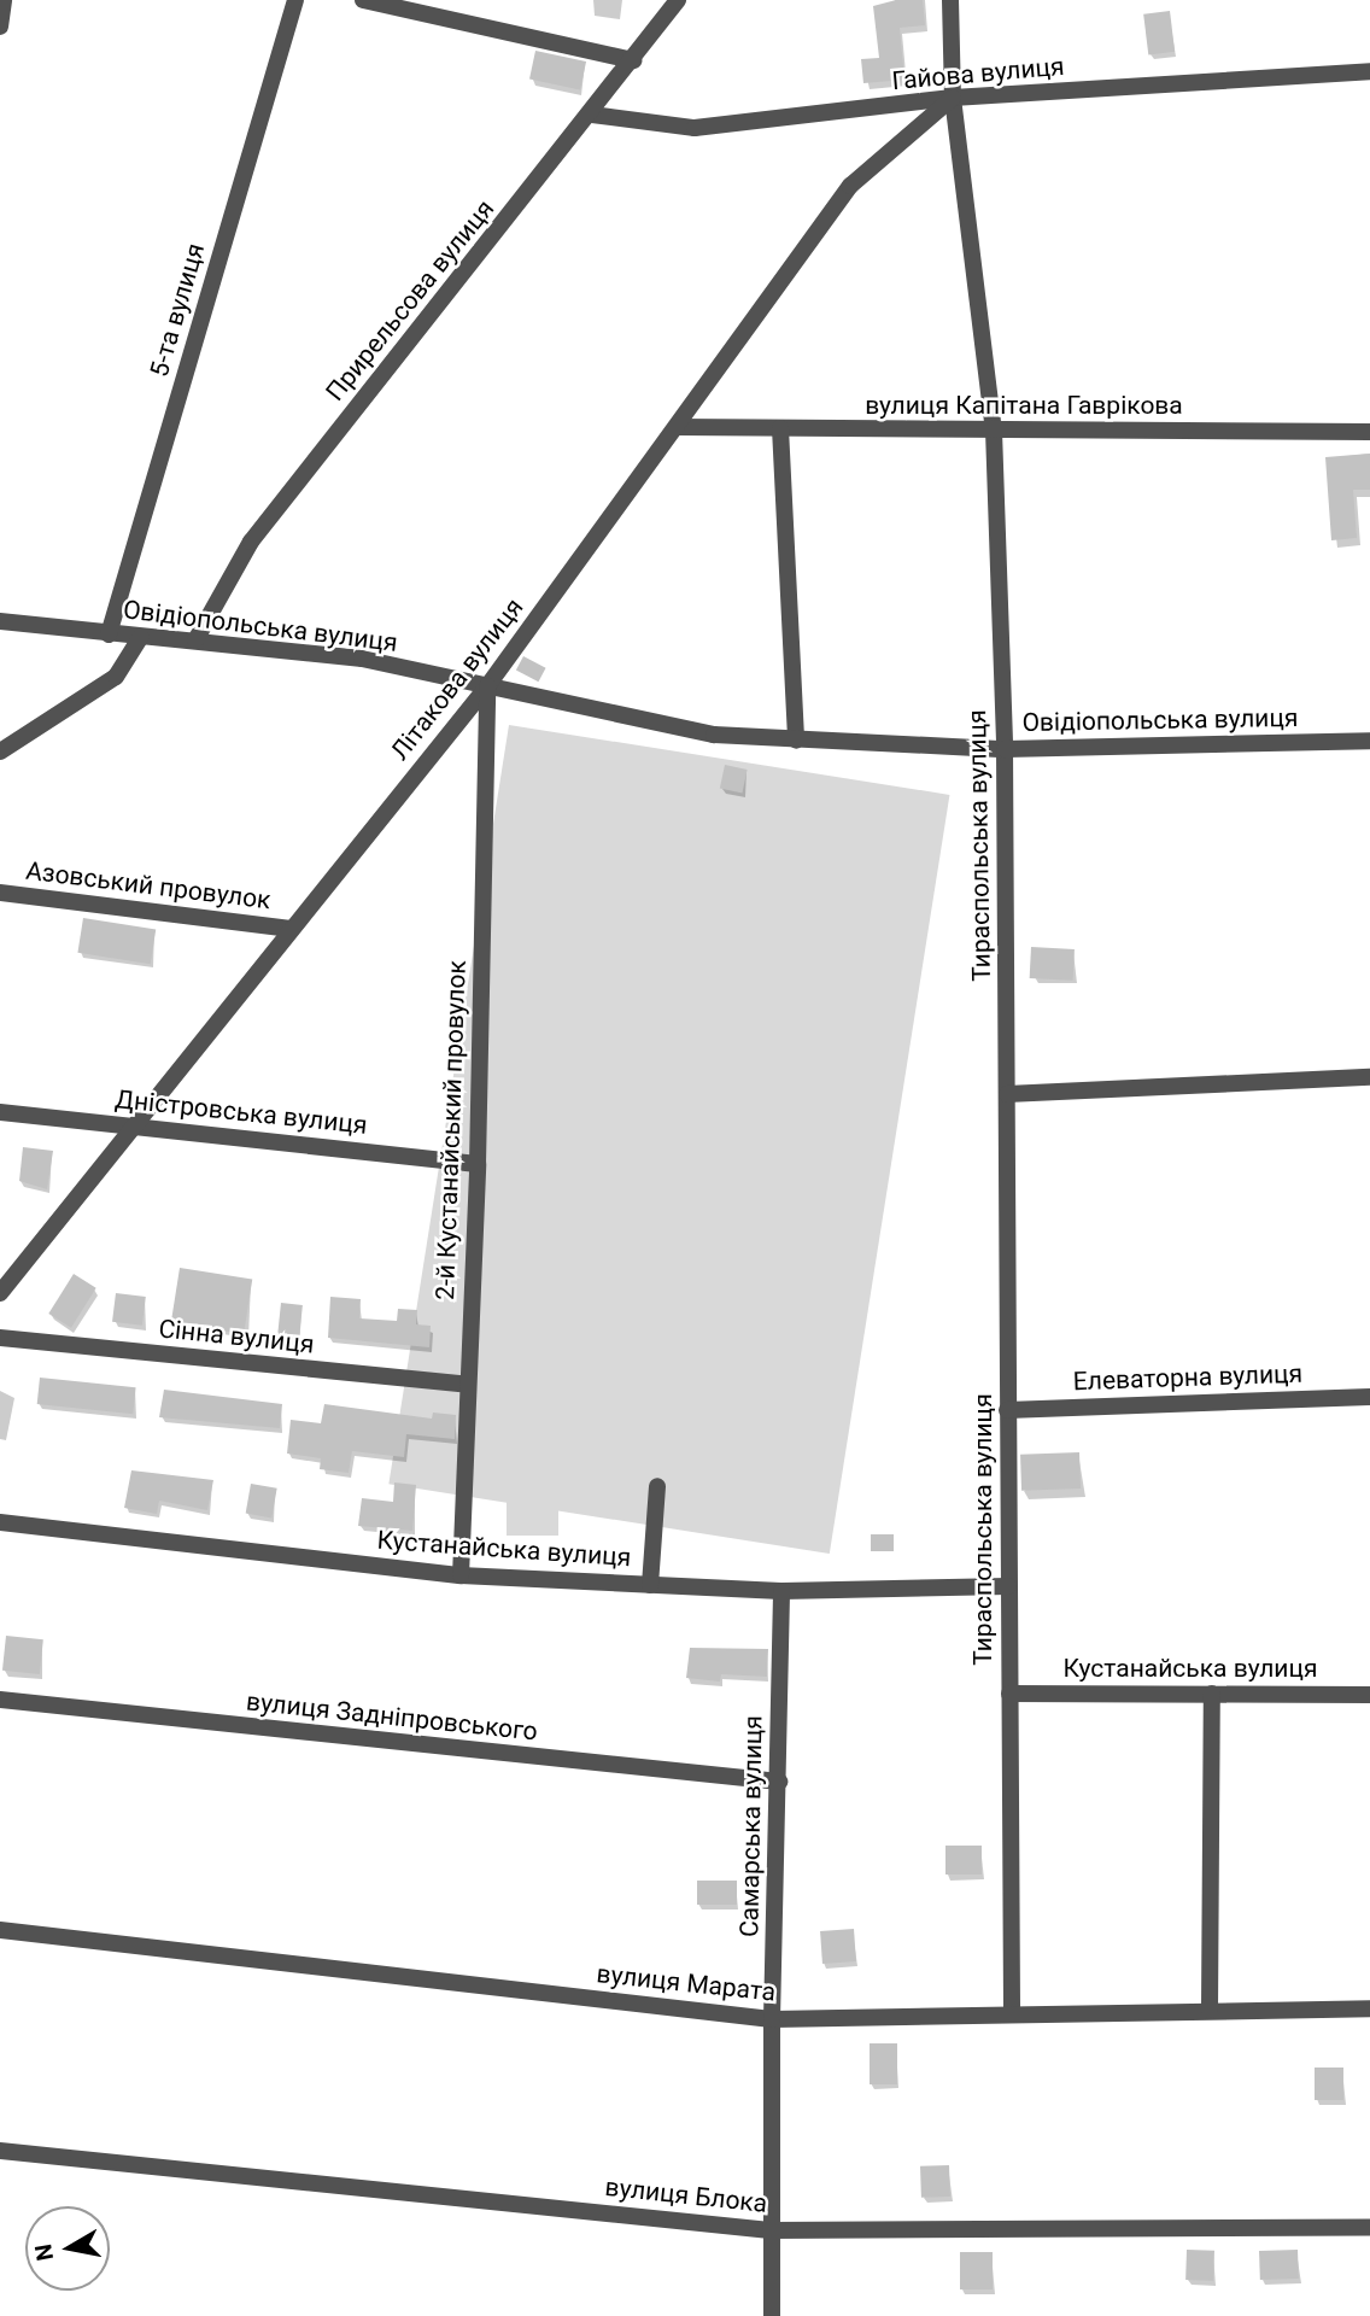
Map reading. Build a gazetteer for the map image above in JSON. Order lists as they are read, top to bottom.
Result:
{
  "streets": {
    "street": [
      "Гайова вулиця",
      "Прирельсова вулиця",
      "5-та вулиця",
      "вулиця Капітана Гаврікова",
      "Овідіопольська вулиця",
      "Літакова вулиця",
      "Тираспольська вулиця",
      "Азовський провулок",
      "Дністровська вулиця",
      "2-й Кустанайський провулок",
      "Сінна вулиця",
      "Елеваторна вулиця",
      "Кустанайська вулиця",
      "вулиця Задніпровського",
      "Самарська вулиця",
      "вулиця Марата",
      "вулиця Блока"
    ]
  },
  "crossings": [
    ["Гайова вулиця", "Прирельсова вулиця"],
    ["Гайова вулиця", "Літакова вулиця"],
    ["Гайова вулиця", "Тираспольська вулиця"],
    ["Прирельсова вулиця", "Овідіопольська вулиця"],
    ["5-та вулиця", "Овідіопольська вулиця"],
    ["вулиця Капітана Гаврікова", "Літакова вулиця"],
    ["вулиця Капітана Гаврікова", "Тираспольська вулиця"],
    ["Овідіопольська вулиця", "Літакова вулиця"],
    ["Овідіопольська вулиця", "Тираспольська вулиця"],
    ["Овідіопольська вулиця", "2-й Кустанайський провулок"],
    ["Літакова вулиця", "Тираспольська вулиця"],
    ["Літакова вулиця", "Азовський провулок"],
    ["Літакова вулиця", "Дністровська вулиця"],
    ["Літакова вулиця", "2-й Кустанайський провулок"],
    ["Тираспольська вулиця", "Елеваторна вулиця"],
    ["Тираспольська вулиця", "Кустанайська вулиця"],
    ["Тираспольська вулиця", "вулиця Марата"],
    ["Дністровська вулиця", "2-й Кустанайський провулок"],
    ["2-й Кустанайський провулок", "Сінна вулиця"],
    ["2-й Кустанайський провулок", "Кустанайська вулиця"],
    ["Кустанайська вулиця", "Самарська вулиця"],
    ["вулиця Задніпровського", "Самарська вулиця"],
    ["Самарська вулиця", "вулиця Марата"],
    ["Самарська вулиця", "вулиця Блока"]
  ],
  "north": "left"
}
